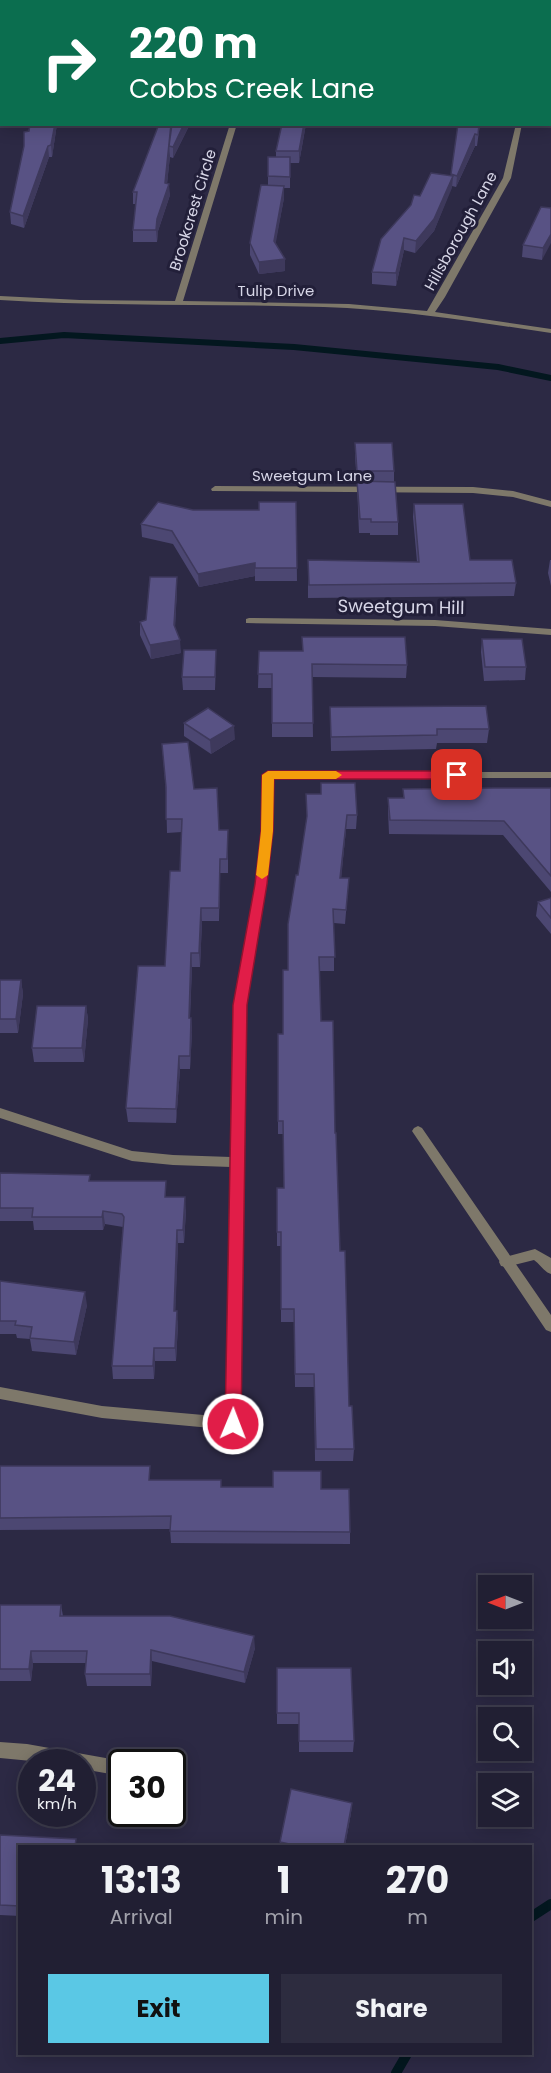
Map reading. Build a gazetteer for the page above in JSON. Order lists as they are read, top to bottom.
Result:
{
  "streets": {
    "street": [
      "Brookcrest Circle",
      "Hillsborough Lane",
      "Tulip Drive",
      "Sweetgum Lane",
      "Sweetgum Hill"
    ]
  },
  "crossings": [
    ["Brookcrest Circle", "Tulip Drive"],
    ["Hillsborough Lane", "Tulip Drive"]
  ],
  "north": "left",
  "page": {
    "turn": ["220 m", "Cobbs Creek Lane"],
    "speed": "24 km/h",
    "limit": "30",
    "eta": [
      "13:13",
      "Arrival",
      "1",
      "min",
      "270",
      "m"
    ],
    "buttons": ["Exit", "Share"]
  }
}
